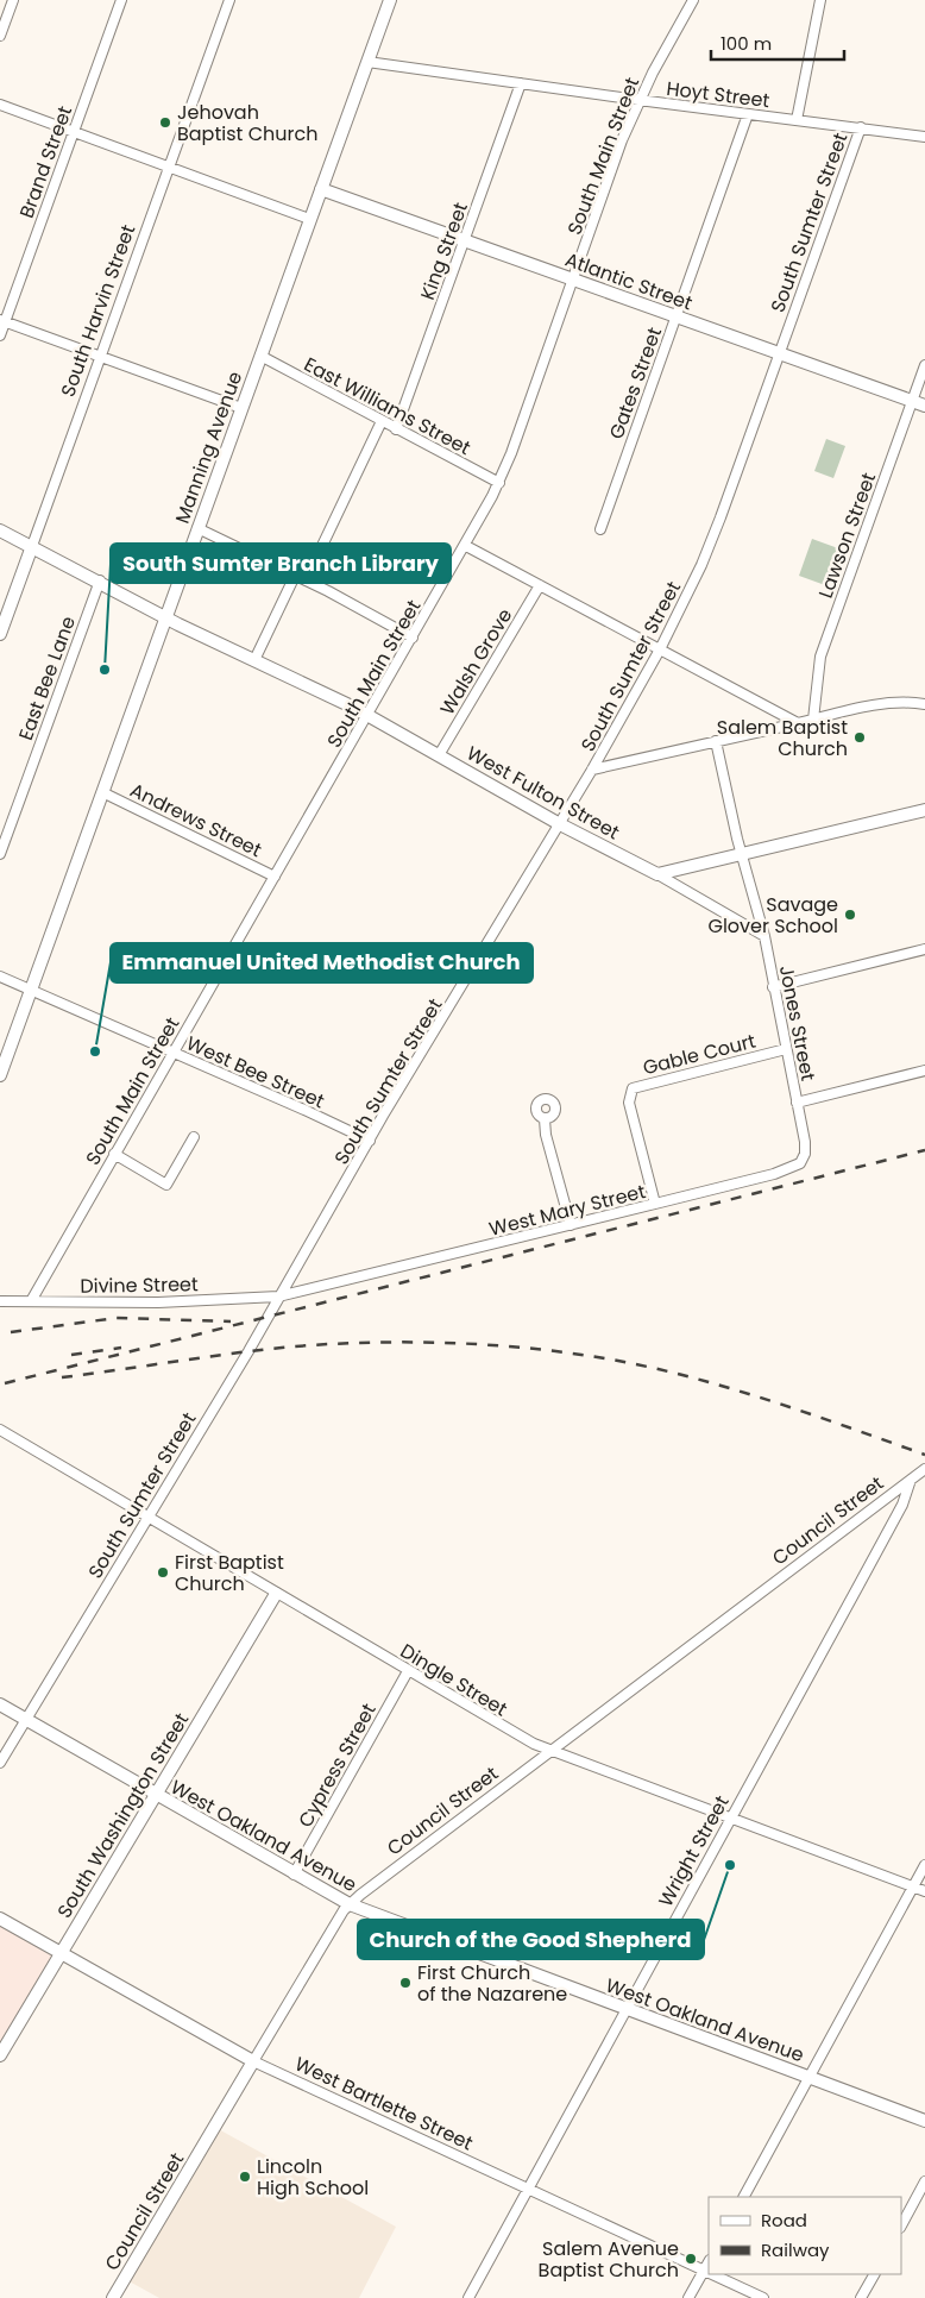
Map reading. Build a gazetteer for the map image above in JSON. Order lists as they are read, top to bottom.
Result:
{
  "streets": {
    "street": [
      "Hoyt Street",
      "South Main Street",
      "Brand Street",
      "South Sumter Street",
      "King Street",
      "Atlantic Street",
      "South Harvin Street",
      "Gates Street",
      "East Williams Street",
      "Manning Avenue",
      "Lawson Street",
      "Walsh Grove",
      "East Bee Lane",
      "West Fulton Street",
      "Andrews Street",
      "Jones Street",
      "Gable Court",
      "West Bee Street",
      "West Mary Street",
      "Divine Street",
      "Council Street",
      "Dingle Street",
      "Cypress Street",
      "South Washington Street",
      "West Oakland Avenue",
      "Wright Street",
      "West Bartlette Street"
    ]
  },
  "crossings": [
    ["Hoyt Street", "South Main Street"],
    ["Hoyt Street", "South Sumter Street"],
    ["Hoyt Street", "King Street"],
    ["Hoyt Street", "Gates Street"],
    ["Hoyt Street", "Manning Avenue"],
    ["South Main Street", "Atlantic Street"],
    ["South Main Street", "East Williams Street"],
    ["South Main Street", "West Fulton Street"],
    ["South Main Street", "Andrews Street"],
    ["South Main Street", "West Bee Street"],
    ["South Main Street", "Divine Street"],
    ["South Sumter Street", "Atlantic Street"],
    ["South Sumter Street", "West Fulton Street"],
    ["South Sumter Street", "West Bee Street"],
    ["South Sumter Street", "West Mary Street"],
    ["South Sumter Street", "Divine Street"],
    ["South Sumter Street", "Dingle Street"],
    ["South Sumter Street", "West Oakland Avenue"],
    ["King Street", "Atlantic Street"],
    ["King Street", "East Williams Street"],
    ["Atlantic Street", "Gates Street"],
    ["Atlantic Street", "Manning Avenue"],
    ["Atlantic Street", "Lawson Street"],
    ["South Harvin Street", "West Fulton Street"],
    ["East Williams Street", "Manning Avenue"],
    ["Manning Avenue", "West Fulton Street"],
    ["Manning Avenue", "Andrews Street"],
    ["Manning Avenue", "West Bee Street"],
    ["Walsh Grove", "West Fulton Street"],
    ["East Bee Lane", "West Fulton Street"],
    ["Jones Street", "Gable Court"],
    ["Jones Street", "West Mary Street"],
    ["Gable Court", "West Mary Street"],
    ["West Mary Street", "Divine Street"],
    ["Council Street", "Dingle Street"],
    ["Council Street", "West Oakland Avenue"],
    ["Council Street", "Wright Street"],
    ["Council Street", "West Bartlette Street"],
    ["Dingle Street", "Cypress Street"],
    ["Dingle Street", "South Washington Street"],
    ["Dingle Street", "Wright Street"],
    ["Cypress Street", "West Oakland Avenue"],
    ["South Washington Street", "West Oakland Avenue"],
    ["South Washington Street", "West Bartlette Street"],
    ["West Oakland Avenue", "Wright Street"],
    ["Wright Street", "West Bartlette Street"]
  ],
  "places": [
    "Jehovah Baptist Church",
    "South Sumter Branch Library",
    "Salem Baptist Church",
    "Savage Glover School",
    "Emmanuel United Methodist Church",
    "First Baptist Church",
    "Church of the Good Shepherd",
    "First Church of the Nazarene",
    "Lincoln High School",
    "Salem Avenue Baptist Church"
  ],
  "legend": ["Road", "Railway"],
  "scale_bar": "100 m"
}
